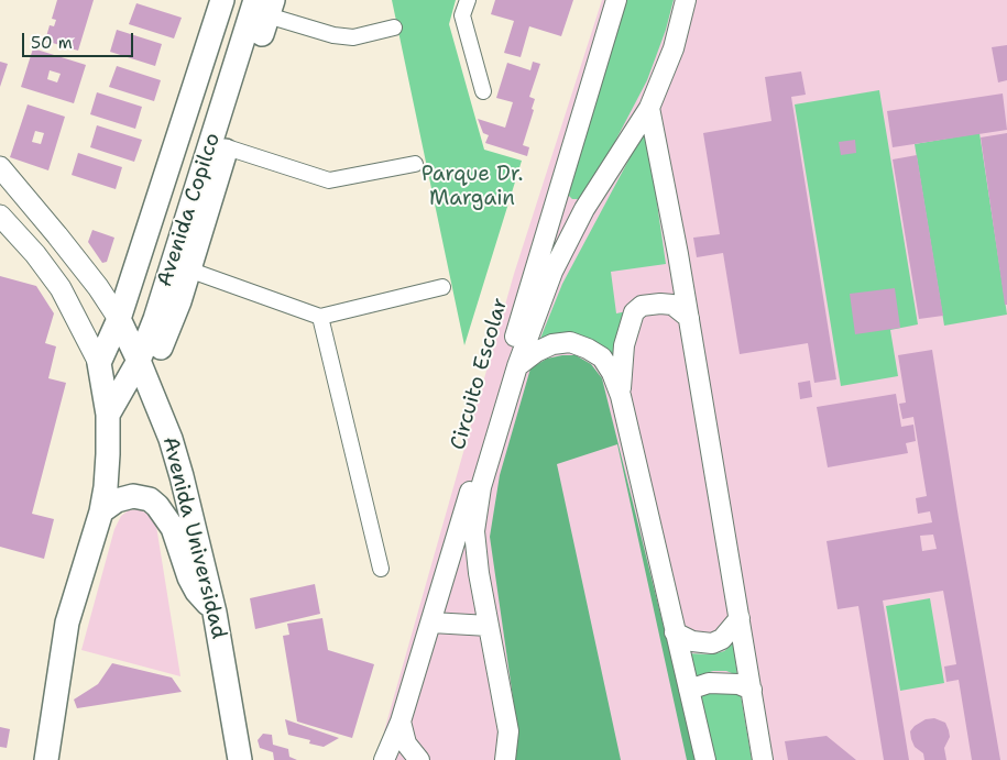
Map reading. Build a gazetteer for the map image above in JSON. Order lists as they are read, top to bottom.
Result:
{
  "streets": {
    "main road": ["Avenida Copilco", "Avenida Universidad"],
    "street": ["Circuito Escolar"]
  },
  "crossings": [
    ["Avenida Copilco", "Avenida Universidad"]
  ],
  "parks": ["Parque Dr. Margain"],
  "scale_bar": "50 m"
}
